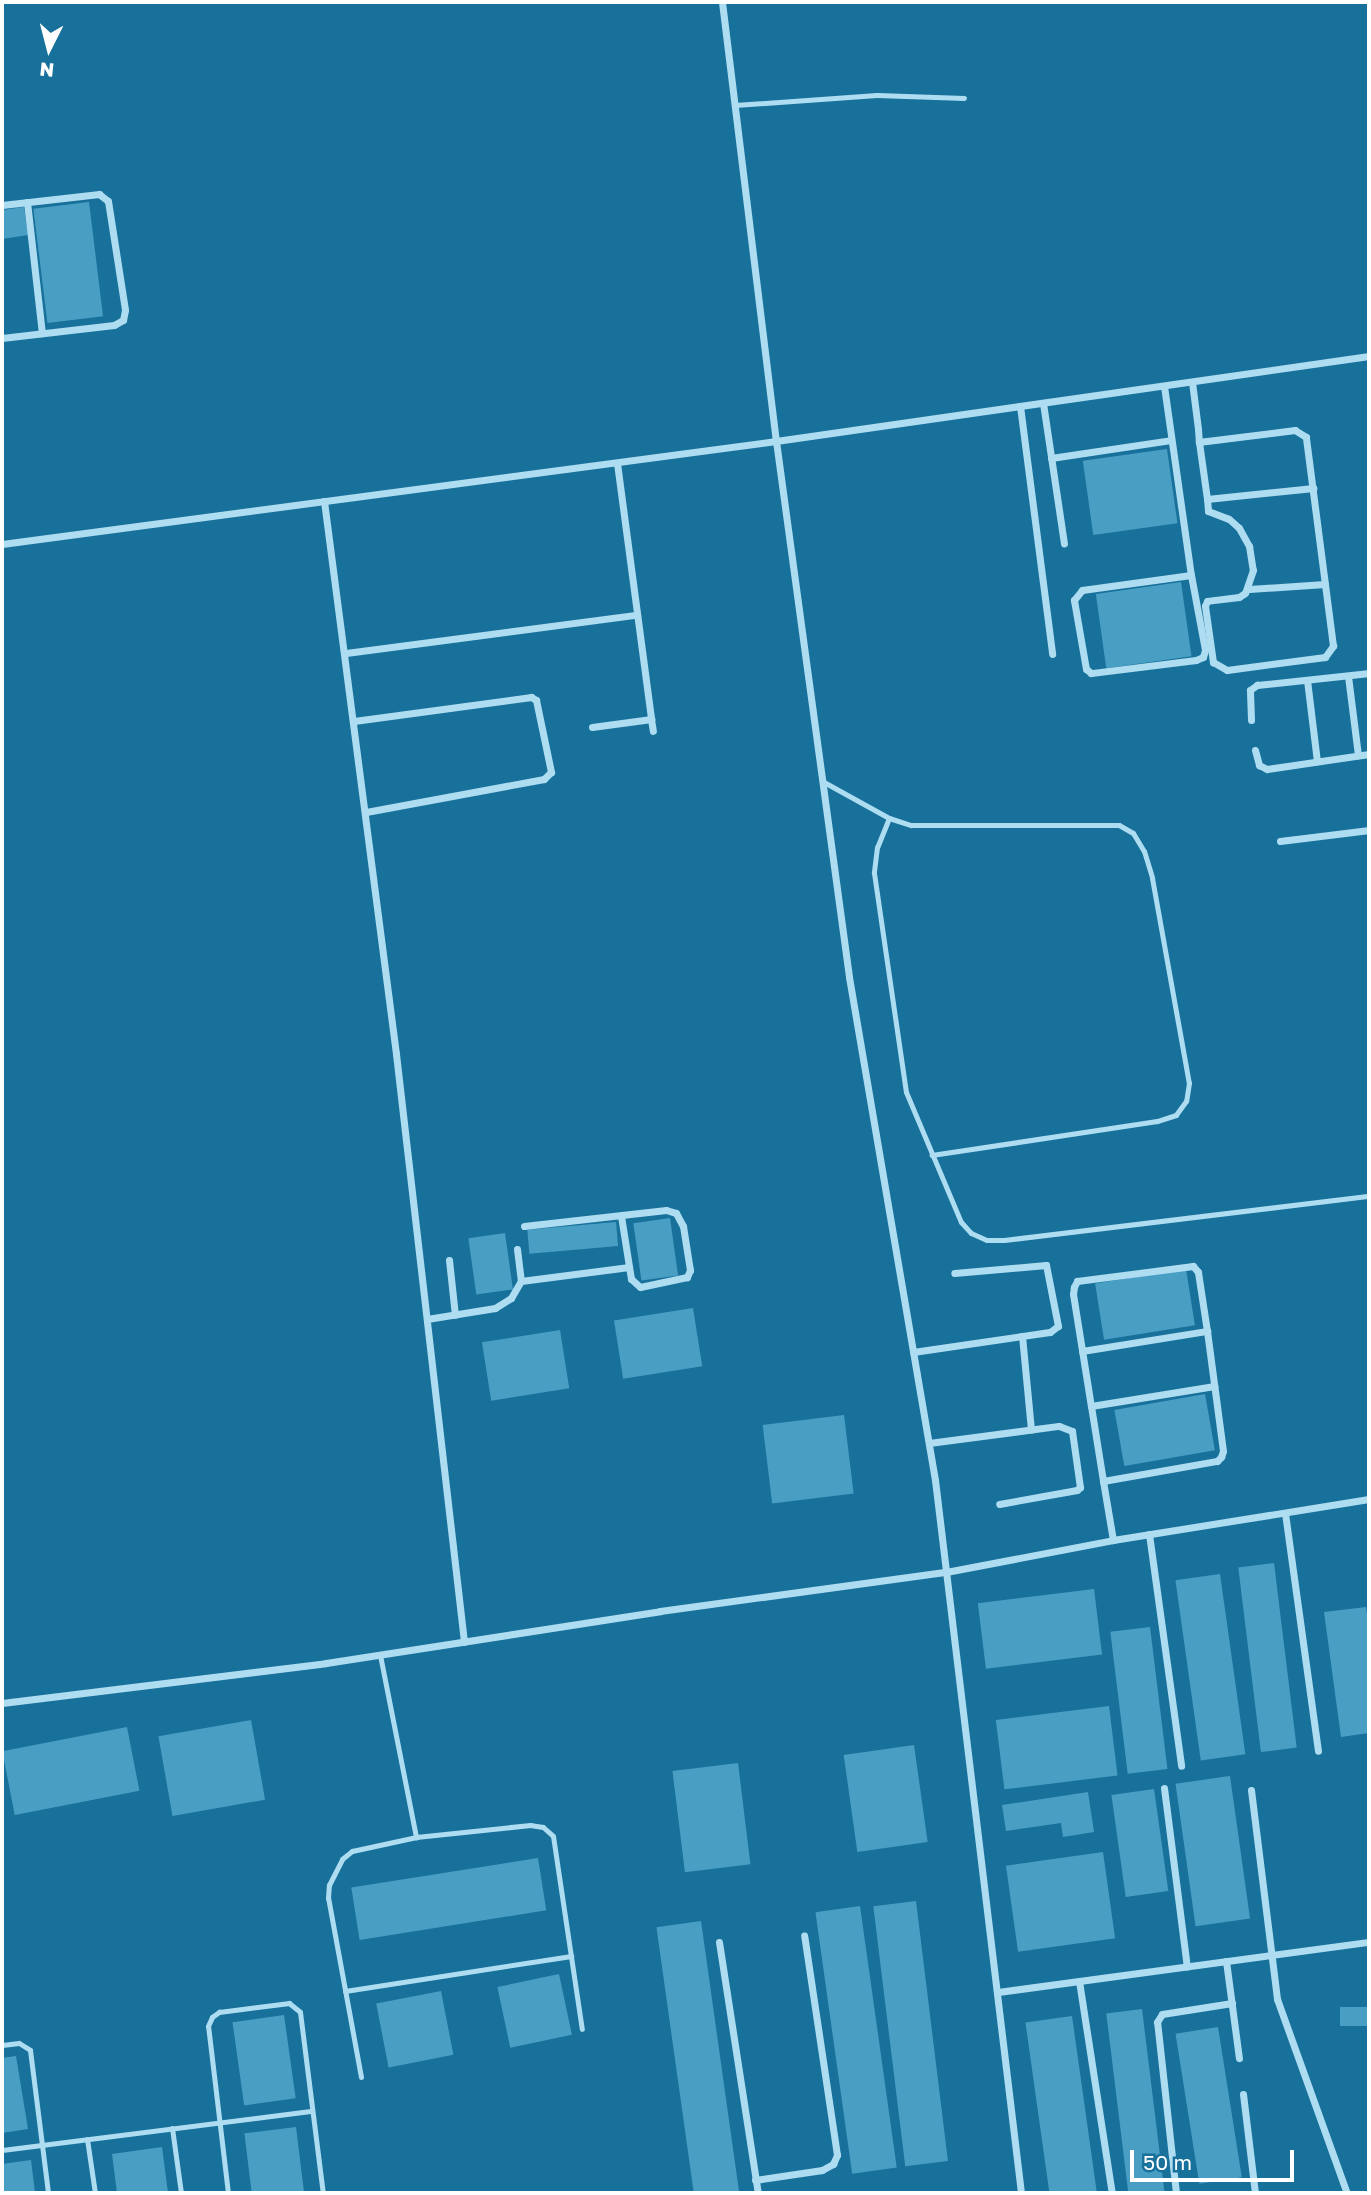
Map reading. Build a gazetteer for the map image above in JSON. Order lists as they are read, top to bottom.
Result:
{
  "scale_bar": "50 m",
  "north": "bottom"
}
